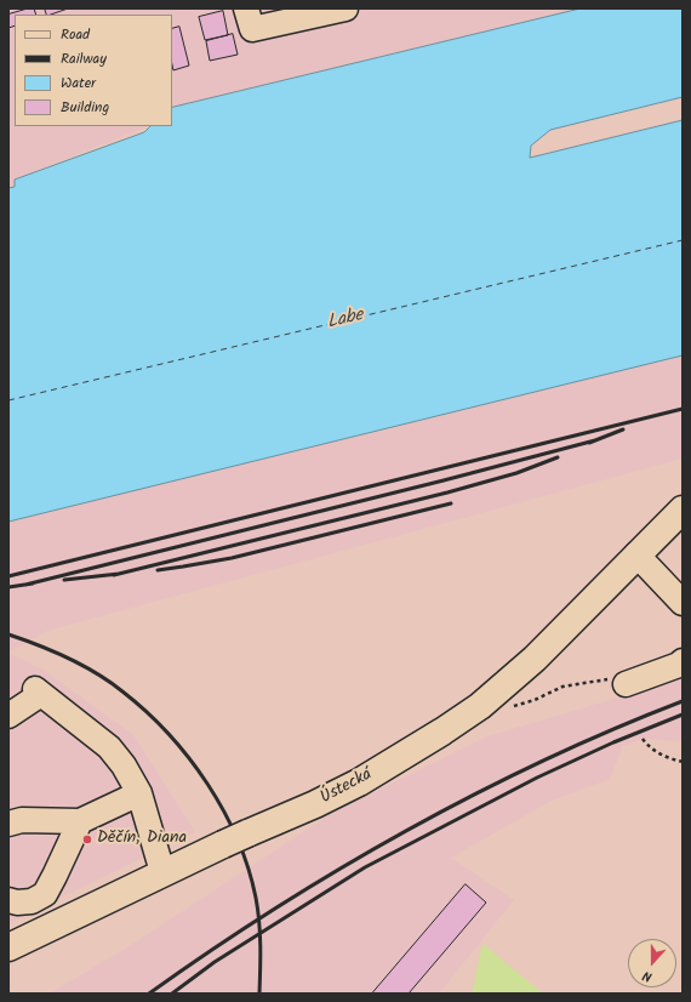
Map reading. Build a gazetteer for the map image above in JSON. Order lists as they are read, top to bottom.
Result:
{
  "streets": {
    "main road": ["Ústecká"]
  },
  "water": ["Labe"],
  "places": ["Děčín, Diana"],
  "legend": [
    "Road",
    "Railway",
    "Water",
    "Building"
  ],
  "north": "bottom"
}
